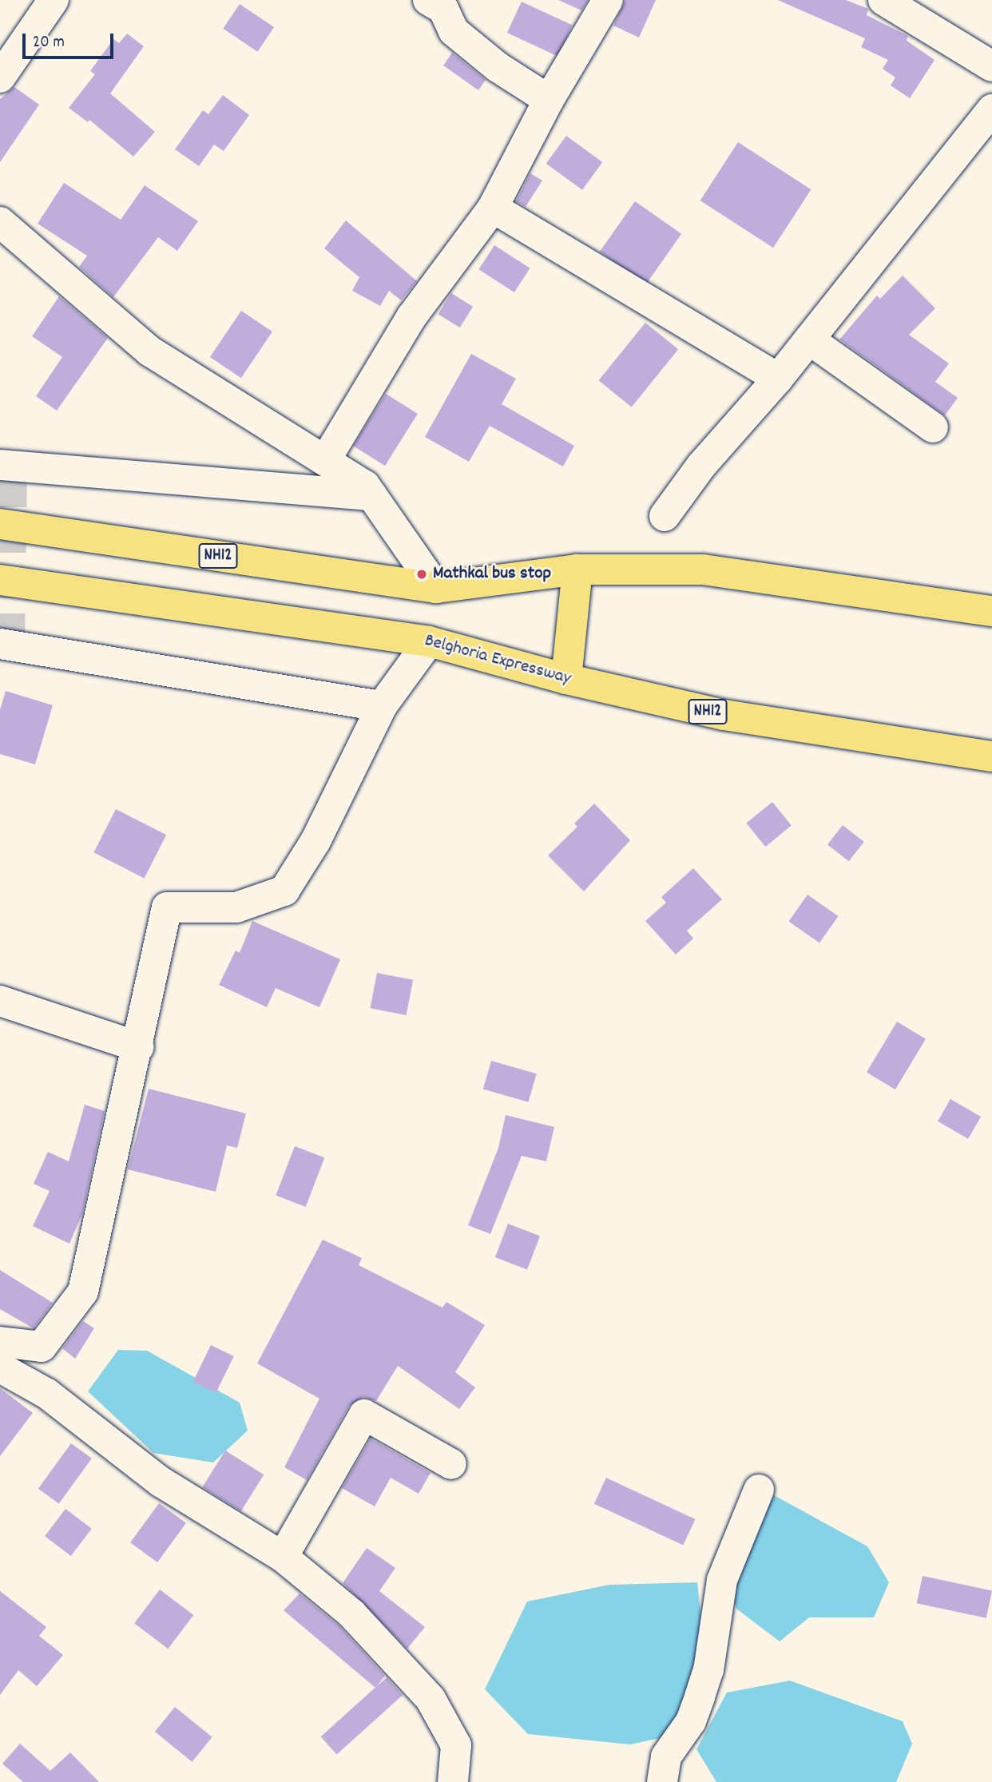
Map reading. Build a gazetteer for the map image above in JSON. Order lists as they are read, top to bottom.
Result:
{
  "streets": {
    "highway": ["NH12", "Belghoria Expressway"]
  },
  "places": ["Mathkal bus stop"],
  "scale_bar": "20 m"
}
